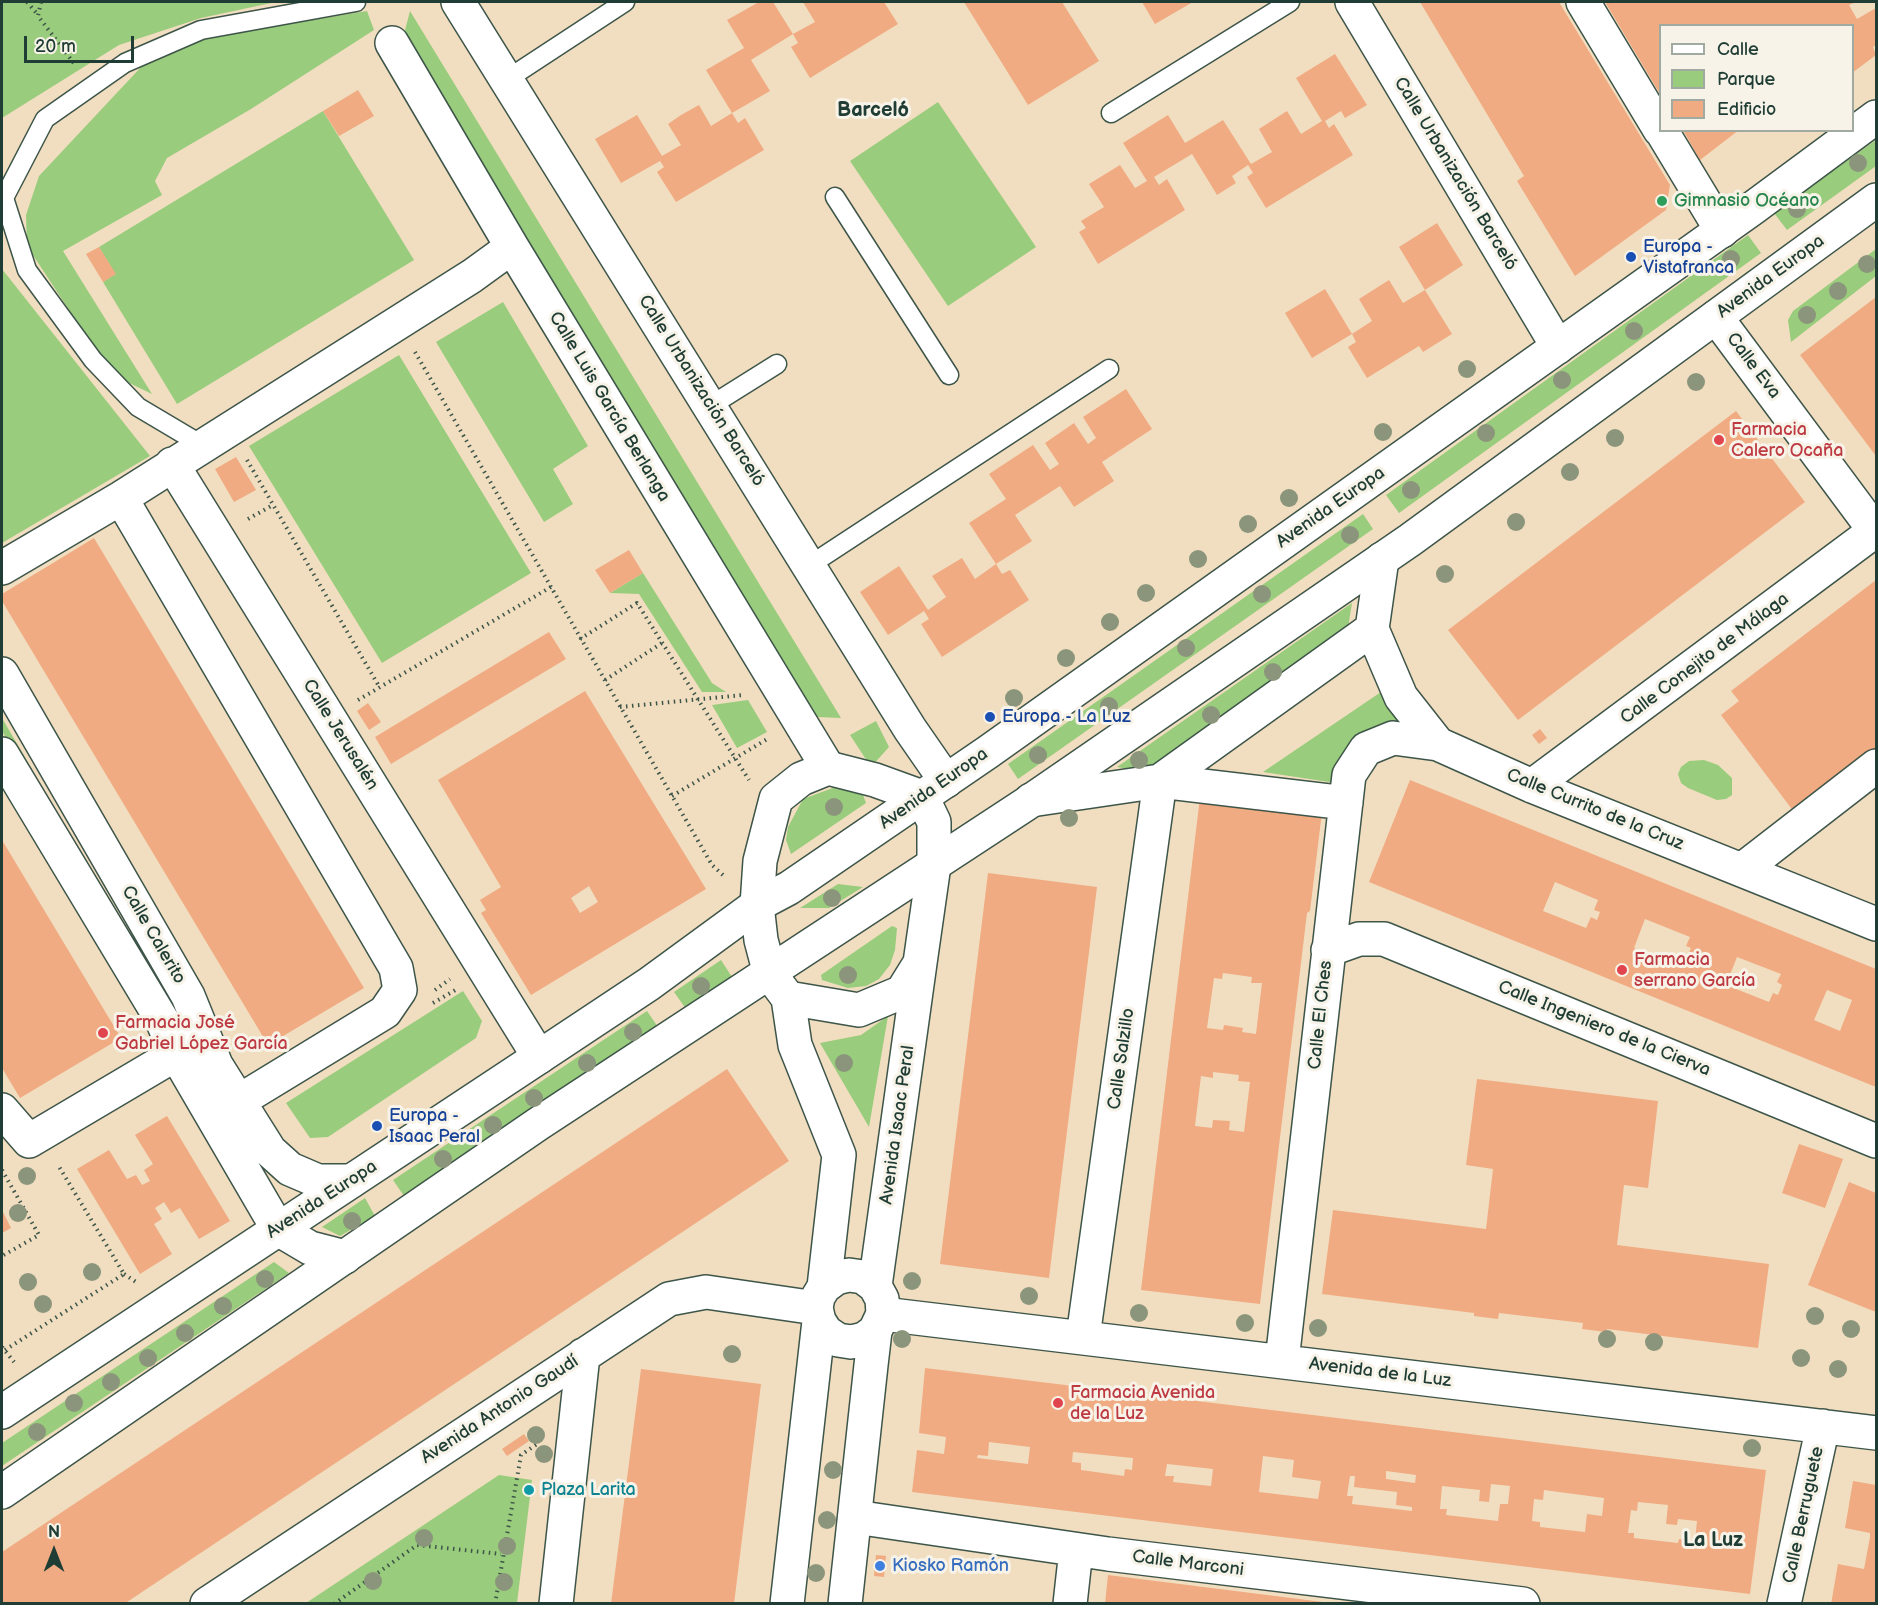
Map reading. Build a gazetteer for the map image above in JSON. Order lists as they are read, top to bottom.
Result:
{
  "streets": {
    "street": [
      "Calle Urbanización Barceló",
      "Avenida Europa",
      "Calle Eva",
      "Calle Luis García Berlanga",
      "Calle Conejito de Málaga",
      "Calle Jerusalén",
      "Calle Currito de la Cruz",
      "Calle Calerito",
      "Calle El Ches",
      "Calle Ingeniero de la Cierva",
      "Calle Salzillo",
      "Avenida Isaac Peral",
      "Avenida de la Luz",
      "Avenida Antonio Gaudí",
      "Calle Berruguete",
      "Calle Marconi"
    ]
  },
  "crossings": [
    ["Calle Urbanización Barceló", "Avenida Europa"],
    ["Calle Urbanización Barceló", "Avenida Isaac Peral"],
    ["Avenida Europa", "Calle Eva"],
    ["Avenida Europa", "Calle Jerusalén"],
    ["Avenida Europa", "Calle Calerito"],
    ["Avenida Europa", "Avenida Isaac Peral"],
    ["Calle Eva", "Calle Conejito de Málaga"],
    ["Calle Conejito de Málaga", "Calle Currito de la Cruz"],
    ["Calle Currito de la Cruz", "Calle El Ches"],
    ["Calle El Ches", "Calle Ingeniero de la Cierva"],
    ["Calle El Ches", "Avenida de la Luz"],
    ["Calle Salzillo", "Avenida de la Luz"],
    ["Avenida Isaac Peral", "Avenida de la Luz"],
    ["Avenida Isaac Peral", "Avenida Antonio Gaudí"],
    ["Avenida Isaac Peral", "Calle Marconi"],
    ["Avenida de la Luz", "Avenida Antonio Gaudí"],
    ["Avenida de la Luz", "Calle Berruguete"]
  ],
  "districts": ["Barceló", "La Luz"],
  "places": [
    "Gimnasio Océano",
    "Europa - Vistafranca",
    "Farmacia Calero Ocaña",
    "Europa - La Luz",
    "Farmacia serrano García",
    "Farmacia José Gabriel López García",
    "Europa - Isaac Peral",
    "Farmacia Avenida de la Luz",
    "Plaza Larita",
    "Kiosko Ramón"
  ],
  "legend": ["Calle", "Parque", "Edificio"],
  "scale_bar": "20 m",
  "north": "top"
}
